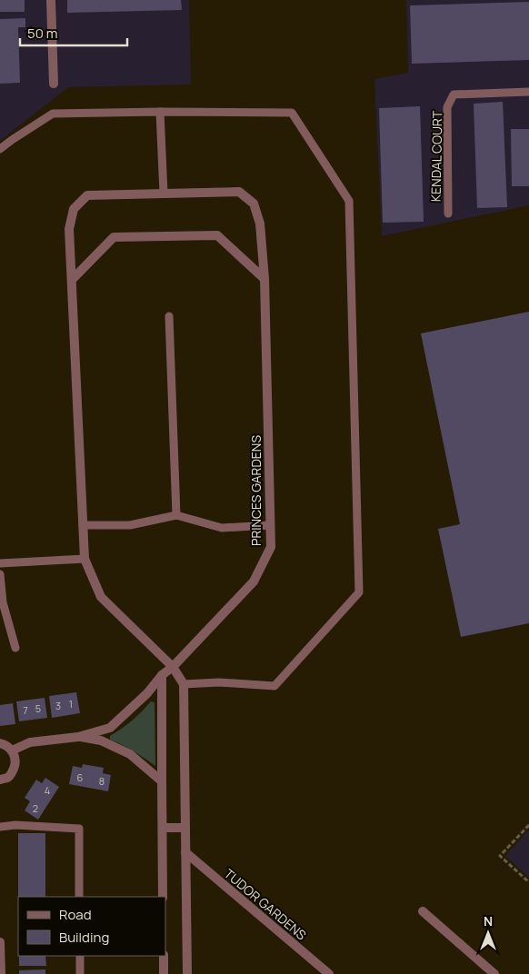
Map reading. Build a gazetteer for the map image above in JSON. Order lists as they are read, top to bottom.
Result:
{
  "streets": {
    "street": ["PRINCES GARDENS", "TUDOR GARDENS"],
    "lane": ["KENDAL COURT"]
  },
  "house_numbers": [
    "1",
    "3",
    "5",
    "7",
    "6",
    "8",
    "4",
    "2"
  ],
  "legend": ["Road", "Building"],
  "scale_bar": "50 m",
  "north": "top"
}
